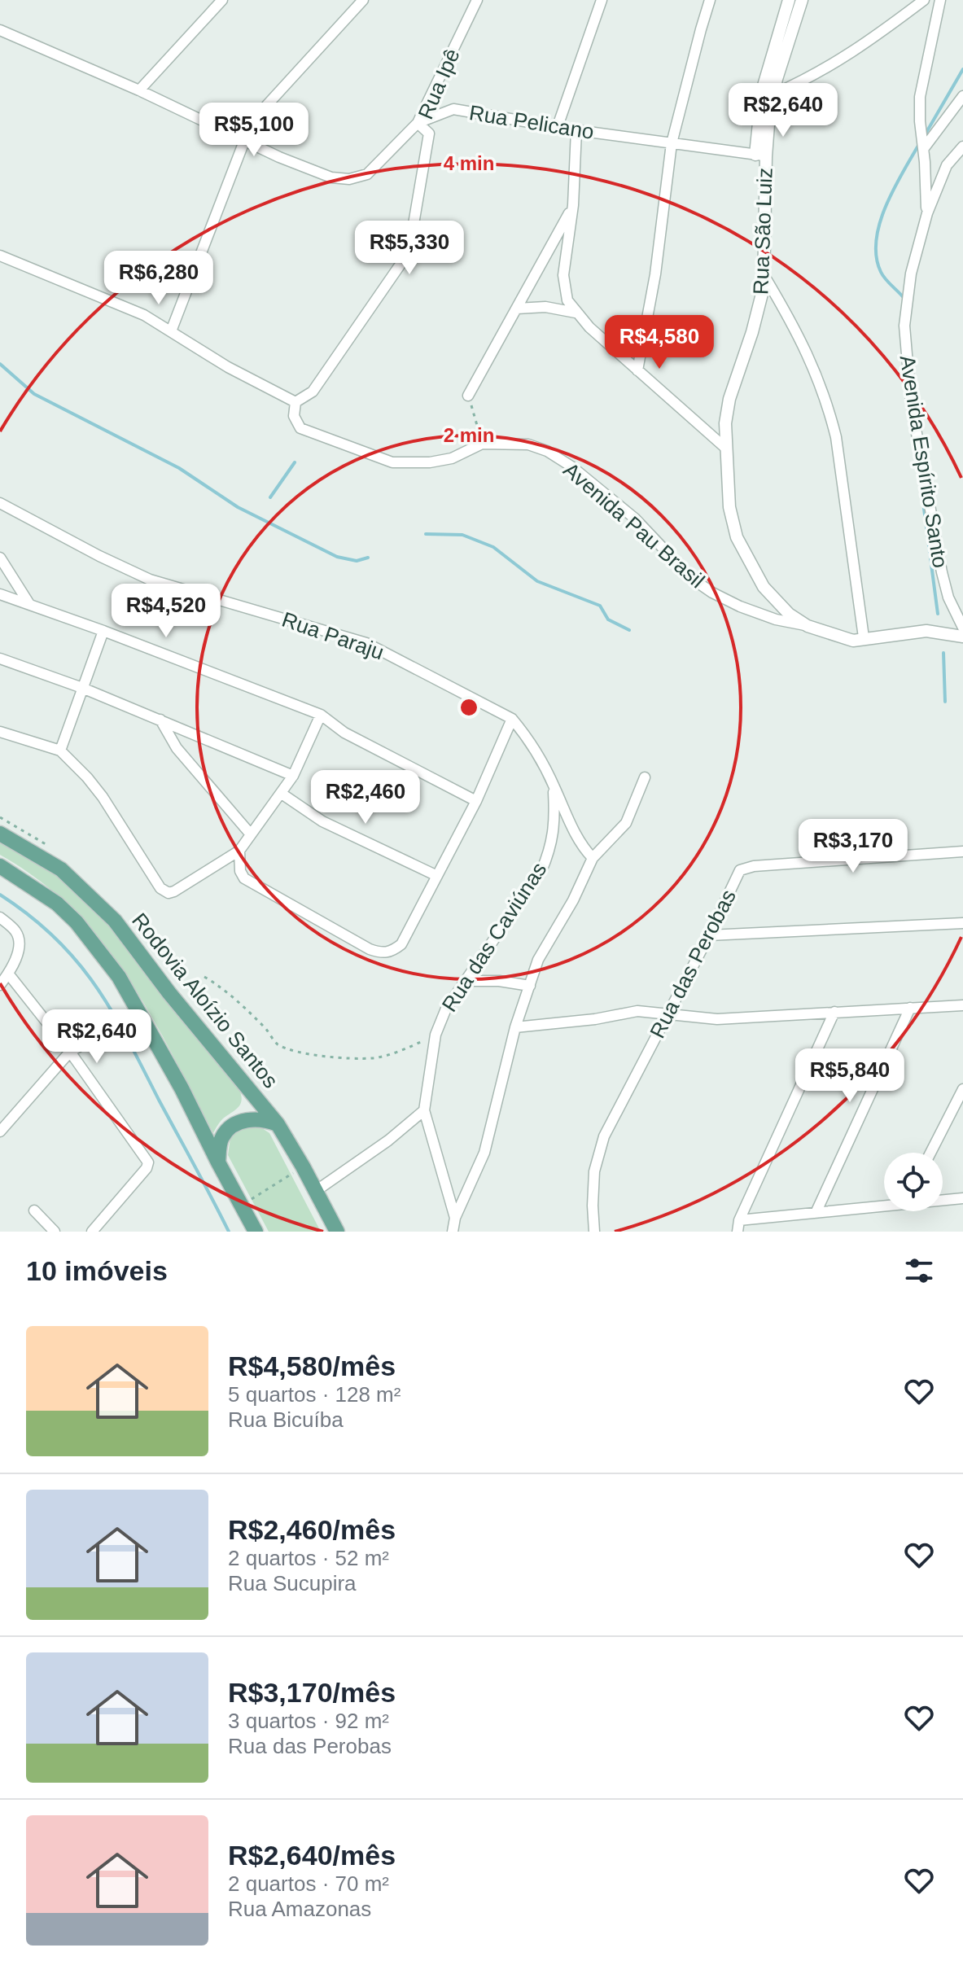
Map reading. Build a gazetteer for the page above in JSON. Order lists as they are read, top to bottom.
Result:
{
  "streets": {
    "main road": ["Rodovia Aloízio Santos"],
    "street": [
      "Rua Ipê",
      "Rua Pelicano",
      "Rua São Luiz",
      "Avenida Espírito Santo",
      "Avenida Pau Brasil",
      "Rua Paraju",
      "Rua das Caviúnas",
      "Rua das Perobas"
    ]
  },
  "crossings": [
    ["Rua Ipê", "Rua Pelicano"],
    ["Rua Ipê", "Avenida Pau Brasil"],
    ["Rua Pelicano", "Rua São Luiz"],
    ["Rua São Luiz", "Avenida Pau Brasil"],
    ["Rua Paraju", "Rua das Caviúnas"]
  ],
  "page": {
    "price": [
      "R$2,640",
      "R$5,100",
      "R$5,330",
      "R$6,280",
      "R$4,580",
      "R$4,520",
      "R$2,460",
      "R$3,170",
      "R$2,640",
      "R$5,840"
    ],
    "heading": "10 imóveis",
    "list": [
      {
        "name": "R$4,580/mês",
        "note": "5 quartos · 128 m² · Rua Bicuíba"
      },
      {
        "name": "R$2,460/mês",
        "note": "2 quartos · 52 m² · Rua Sucupira"
      },
      {
        "name": "R$3,170/mês",
        "note": "3 quartos · 92 m² · Rua das Perobas"
      },
      {
        "name": "R$2,640/mês",
        "note": "2 quartos · 70 m² · Rua Amazonas"
      }
    ]
  },
  "rings": ["4 min", "2 min"]
}
